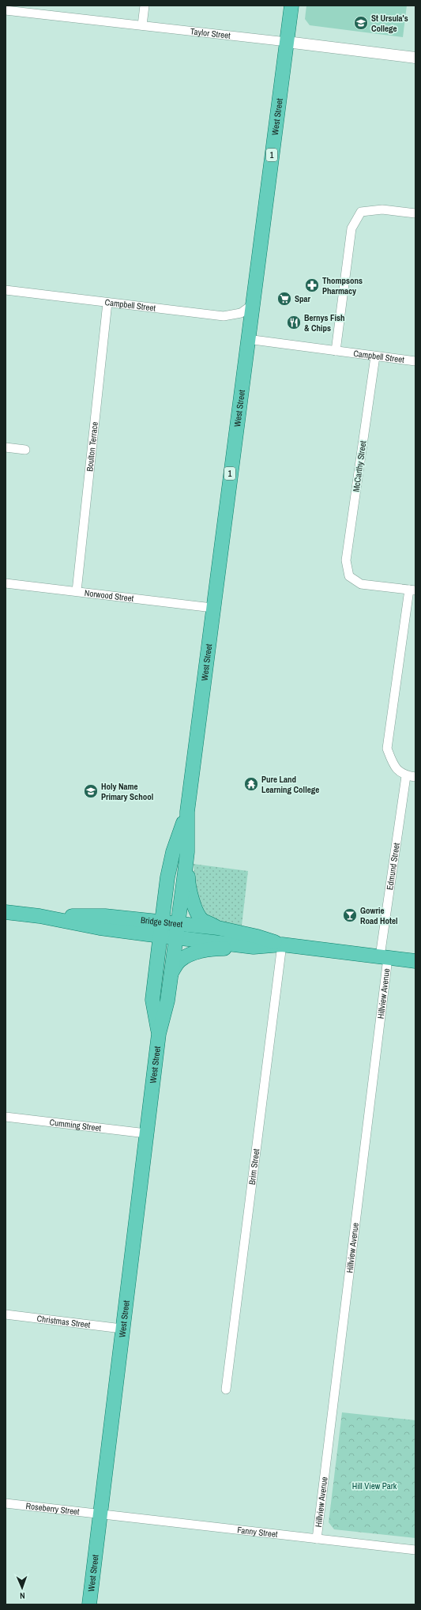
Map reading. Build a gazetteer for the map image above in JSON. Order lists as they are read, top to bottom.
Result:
{
  "streets": {
    "main road": ["West Street", "1", "Bridge Street"],
    "street": [
      "Taylor Street",
      "Campbell Street",
      "Boulton Terrace",
      "McCarthy Street",
      "Norwood Street",
      "Edmund Street",
      "Hillview Avenue",
      "Cumming Street",
      "Brim Street",
      "Christmas Street",
      "Roseberry Street",
      "Fanny Street"
    ]
  },
  "crossings": [
    ["Taylor Street", "West Street"],
    ["West Street", "Campbell Street"],
    ["West Street", "Norwood Street"],
    ["West Street", "Bridge Street"],
    ["West Street", "Cumming Street"],
    ["West Street", "Christmas Street"],
    ["West Street", "Roseberry Street"],
    ["West Street", "Fanny Street"],
    ["Campbell Street", "Boulton Terrace"],
    ["Campbell Street", "McCarthy Street"],
    ["Boulton Terrace", "Norwood Street"],
    ["Edmund Street", "Bridge Street"],
    ["Edmund Street", "Hillview Avenue"],
    ["Bridge Street", "Hillview Avenue"],
    ["Bridge Street", "Brim Street"],
    ["Hillview Avenue", "Fanny Street"],
    ["Roseberry Street", "Fanny Street"]
  ],
  "parks": ["Hill View Park"],
  "places": {
    "school or university": ["St Ursula's College", "Holy Name Primary School"],
    "pharmacy": ["Thompsons Pharmacy"],
    "supermarket": ["Spar"],
    "restaurant": ["Bernys Fish & Chips"],
    "temple": ["Pure Land Learning College"],
    "bar": ["Gowrie Road Hotel"]
  },
  "north": "bottom"
}
